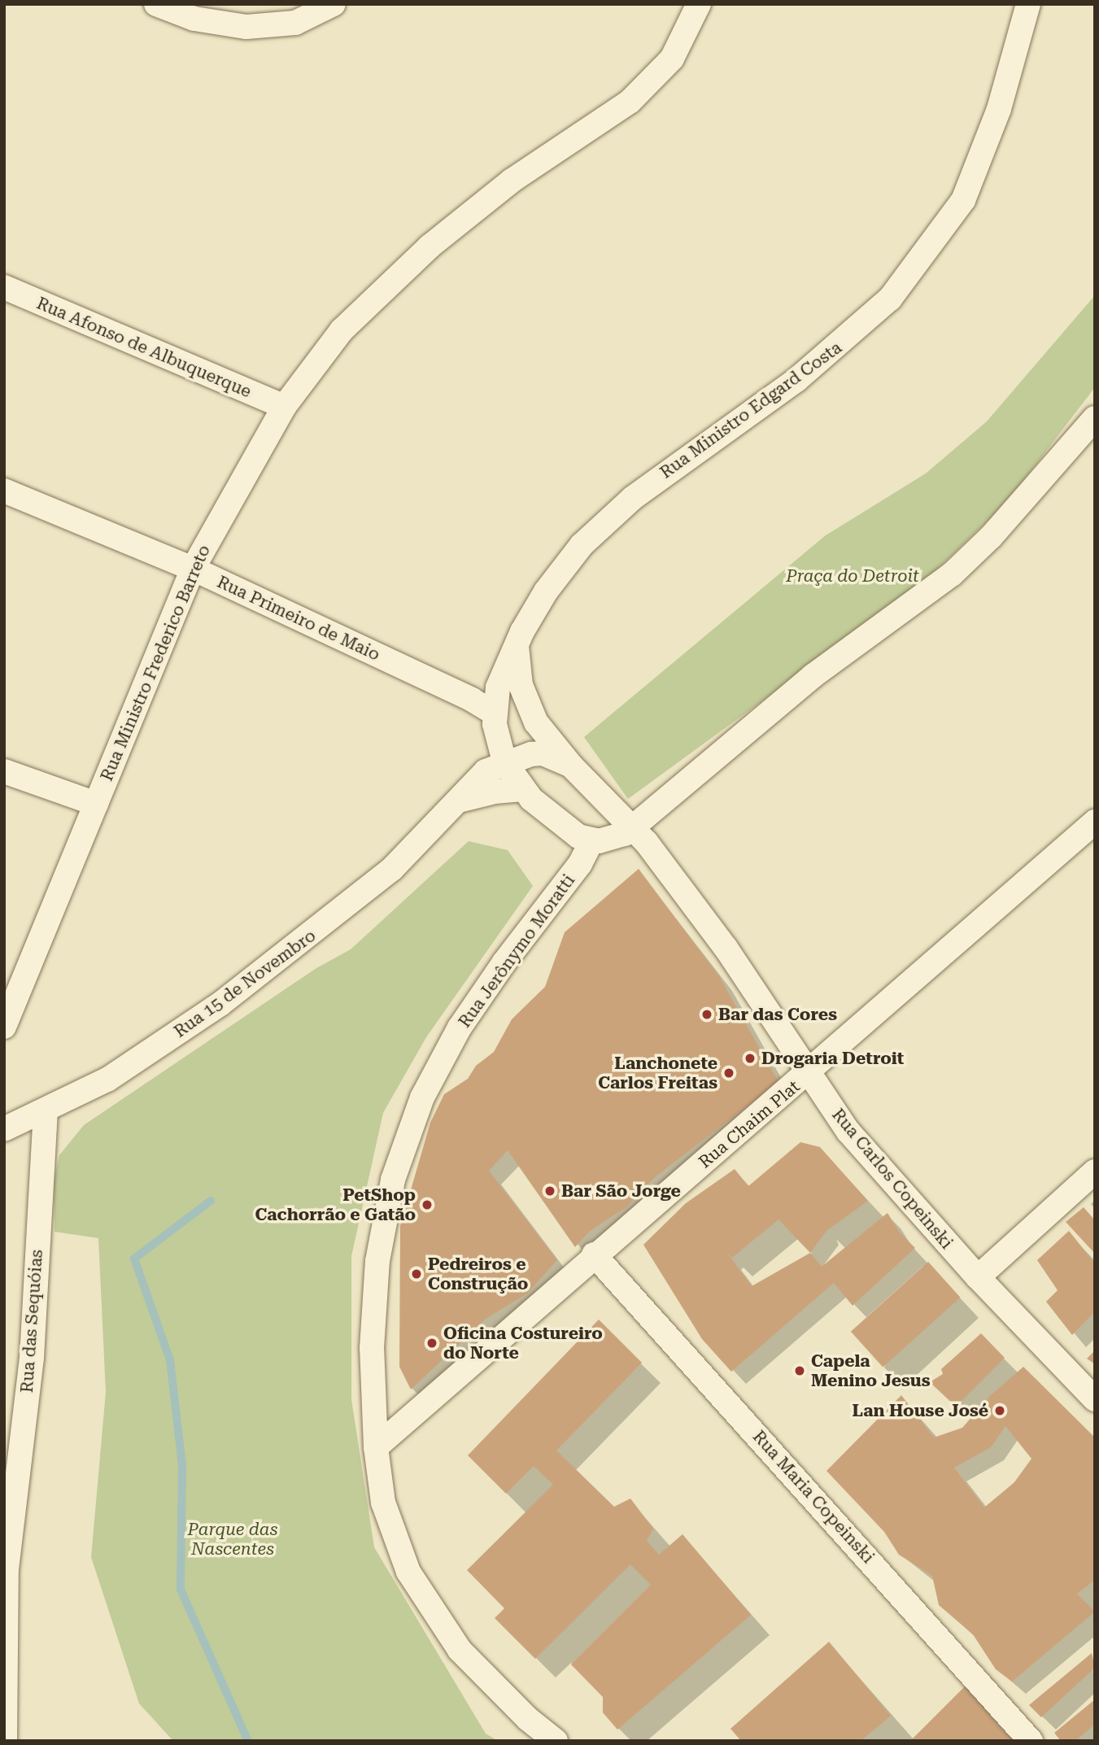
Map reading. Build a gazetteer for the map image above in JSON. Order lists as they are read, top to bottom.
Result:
{
  "streets": {
    "street": [
      "Rua Afonso de Albuquerque",
      "Rua Ministro Edgard Costa",
      "Rua Primeiro de Maio",
      "Rua Ministro Frederico Barreto",
      "Rua Jerônymo Moratti",
      "Rua 15 de Novembro",
      "Rua Chaim Plat",
      "Rua Carlos Copeinski",
      "Rua das Sequóias",
      "Rua Maria Copeinski"
    ]
  },
  "crossings": [
    ["Rua Afonso de Albuquerque", "Rua Ministro Frederico Barreto"],
    ["Rua Ministro Edgard Costa", "Rua Carlos Copeinski"],
    ["Rua Primeiro de Maio", "Rua Ministro Frederico Barreto"],
    ["Rua Jerônymo Moratti", "Rua Chaim Plat"],
    ["Rua 15 de Novembro", "Rua Carlos Copeinski"],
    ["Rua 15 de Novembro", "Rua das Sequóias"],
    ["Rua Chaim Plat", "Rua Carlos Copeinski"],
    ["Rua Chaim Plat", "Rua Maria Copeinski"]
  ],
  "parks": ["Praça do Detroit", "Parque das Nascentes"],
  "places": [
    "Bar das Cores",
    "Drogaria Detroit",
    "Lanchonete Carlos Freitas",
    "Bar São Jorge",
    "PetShop Cachorrão e Gatão",
    "Pedreiros e Construção",
    "Oficina Costureiro do Norte",
    "Capela Menino Jesus",
    "Lan House José"
  ]
}
